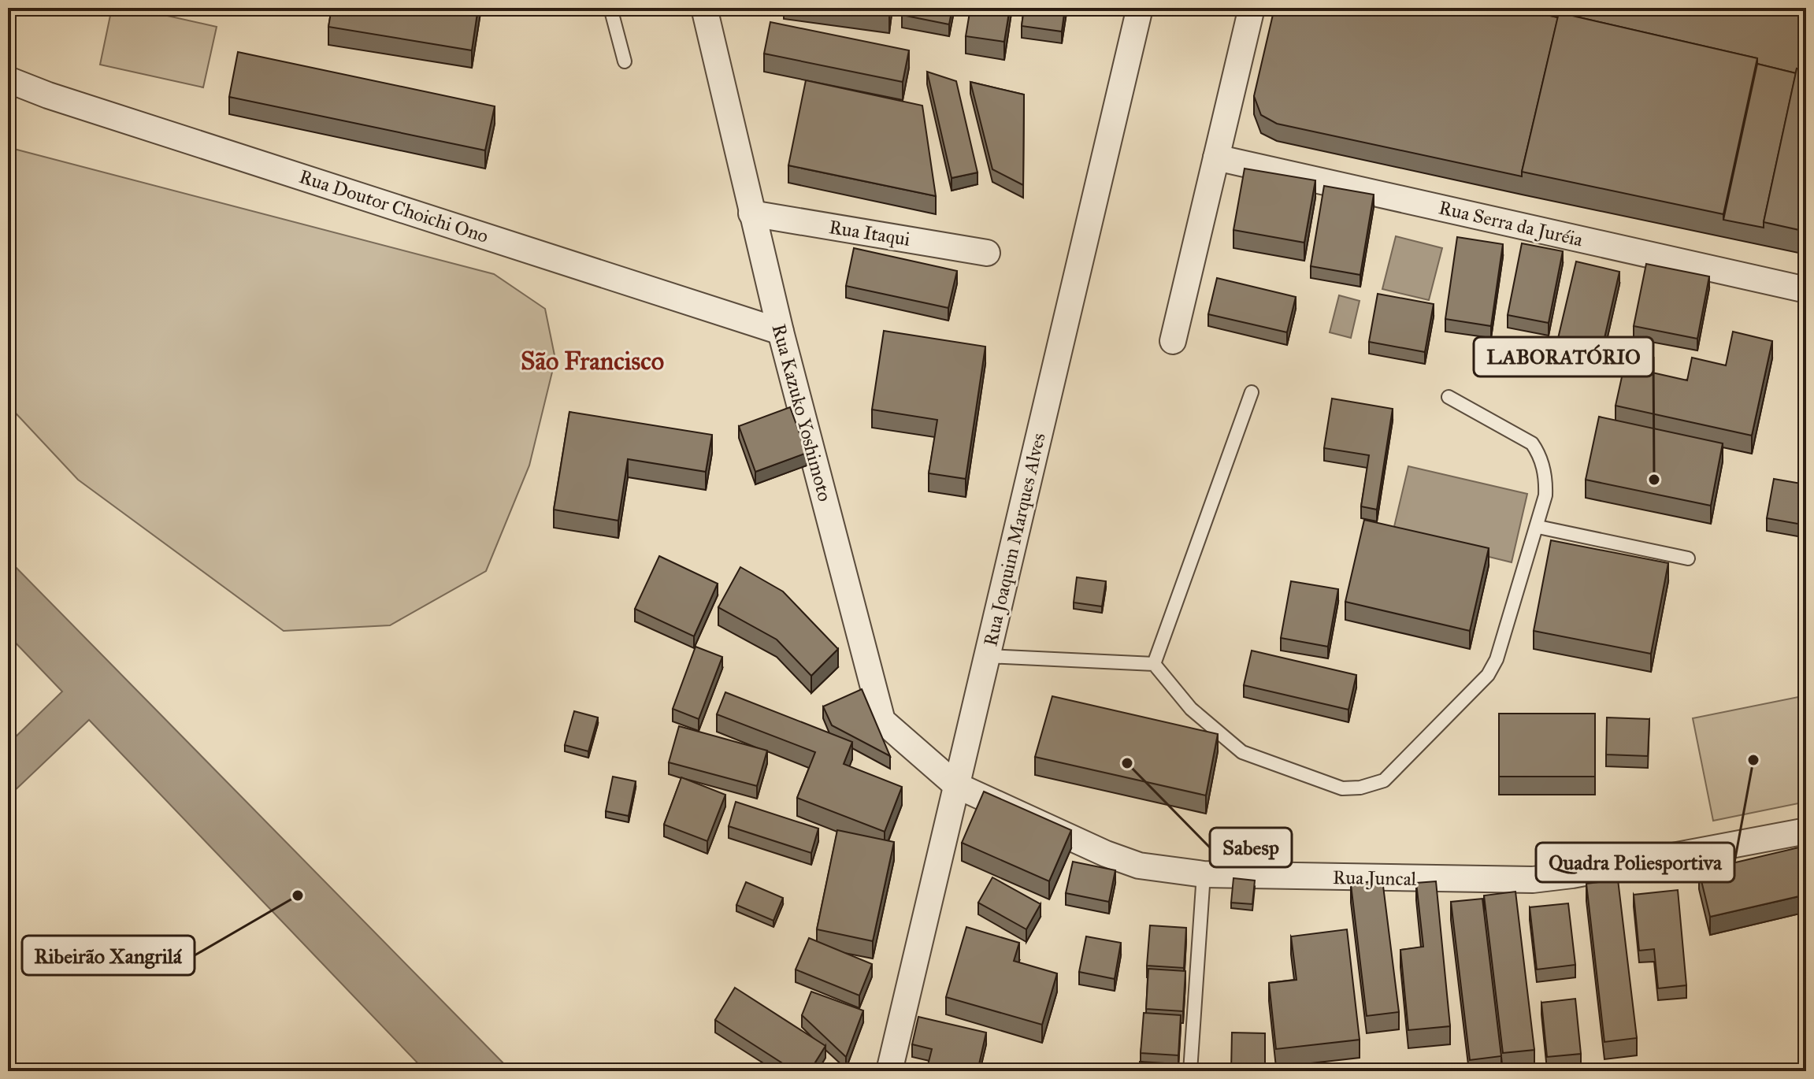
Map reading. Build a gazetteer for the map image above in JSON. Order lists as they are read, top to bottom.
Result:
{
  "streets": {
    "street": [
      "Rua Doutor Choichi Ono",
      "Rua Serra da Juréia",
      "Rua Itaqui",
      "Rua Kazuko Yoshimoto",
      "Rua Joaquim Marques Alves",
      "Rua Juncal"
    ]
  },
  "crossings": [
    ["Rua Doutor Choichi Ono", "Rua Kazuko Yoshimoto"],
    ["Rua Itaqui", "Rua Kazuko Yoshimoto"],
    ["Rua Kazuko Yoshimoto", "Rua Joaquim Marques Alves"],
    ["Rua Kazuko Yoshimoto", "Rua Juncal"],
    ["Rua Joaquim Marques Alves", "Rua Juncal"]
  ],
  "districts": ["São Francisco"],
  "places": [
    "LABORATÓRIO",
    "Quadra Poliesportiva",
    "Sabesp",
    "Ribeirão Xangrilá"
  ]
}
